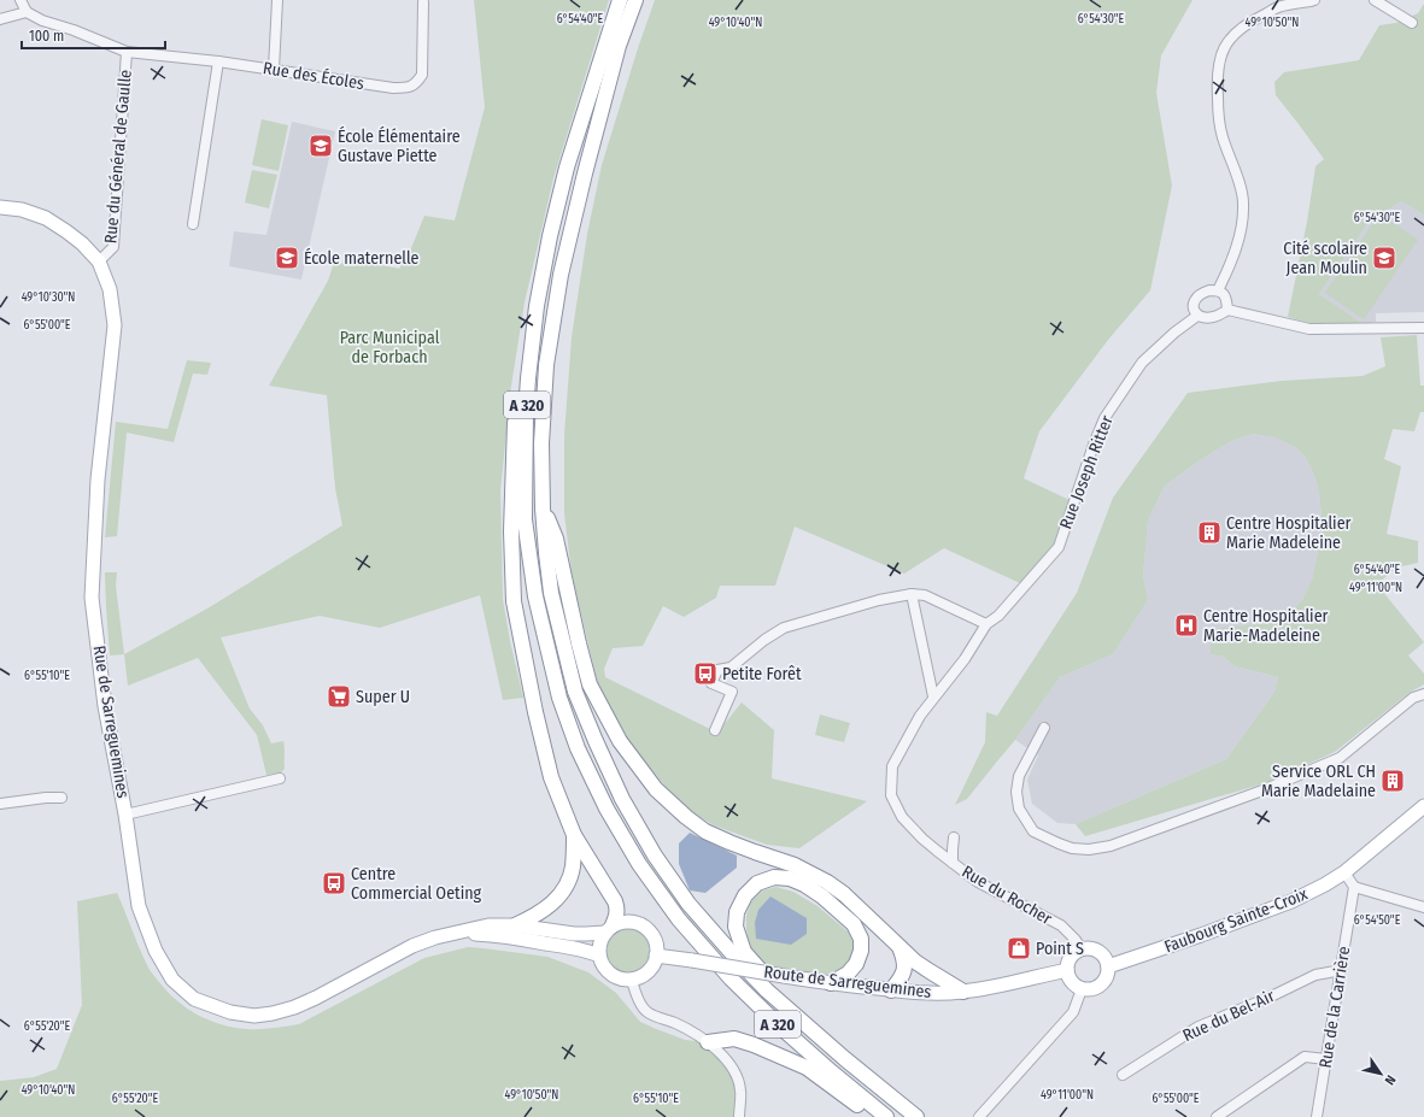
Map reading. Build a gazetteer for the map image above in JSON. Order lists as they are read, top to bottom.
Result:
{
  "streets": {
    "highway": ["A 320"],
    "main road": ["Rue de Sarreguemines", "Faubourg Sainte-Croix", "Route de Sarreguemines"],
    "street": [
      "Rue des Écoles",
      "Rue du Général de Gaulle",
      "Rue Joseph Ritter",
      "Rue du Rocher",
      "Rue de la Carrière",
      "Rue du Bel-Air"
    ]
  },
  "crossings": [
    ["Rue des Écoles", "Rue du Général de Gaulle"],
    ["Rue du Général de Gaulle", "Rue de Sarreguemines"],
    ["Rue Joseph Ritter", "Rue du Rocher"],
    ["Rue du Rocher", "Faubourg Sainte-Croix"],
    ["Rue du Rocher", "Route de Sarreguemines"],
    ["Faubourg Sainte-Croix", "Route de Sarreguemines"],
    ["Rue de la Carrière", "Rue du Bel-Air"]
  ],
  "parks": ["Parc Municipal de Forbach"],
  "places": {
    "school or university": ["École Élémentaire Gustave Piette", "École maternelle", "Cité scolaire Jean Moulin"],
    "building": ["Centre Hospitalier Marie Madeleine", "Service ORL CH Marie Madelaine"],
    "hospital": ["Centre Hospitalier Marie-Madeleine"],
    "bus stop": ["Petite Forêt", "Centre Commercial Oeting"],
    "supermarket": ["Super U"],
    "shop": ["Point S"]
  },
  "scale_bar": "100 m",
  "north": "bottom right",
  "coordinates": [
    "6°54'40\"E",
    "6°54'30\"E",
    "49°10'40\"N",
    "49°10'50\"N",
    "49°10'30\"N",
    "6°55'00\"E",
    "49°11'00\"N",
    "6°55'10\"E",
    "6°54'50\"E",
    "6°55'20\"E"
  ]
}
